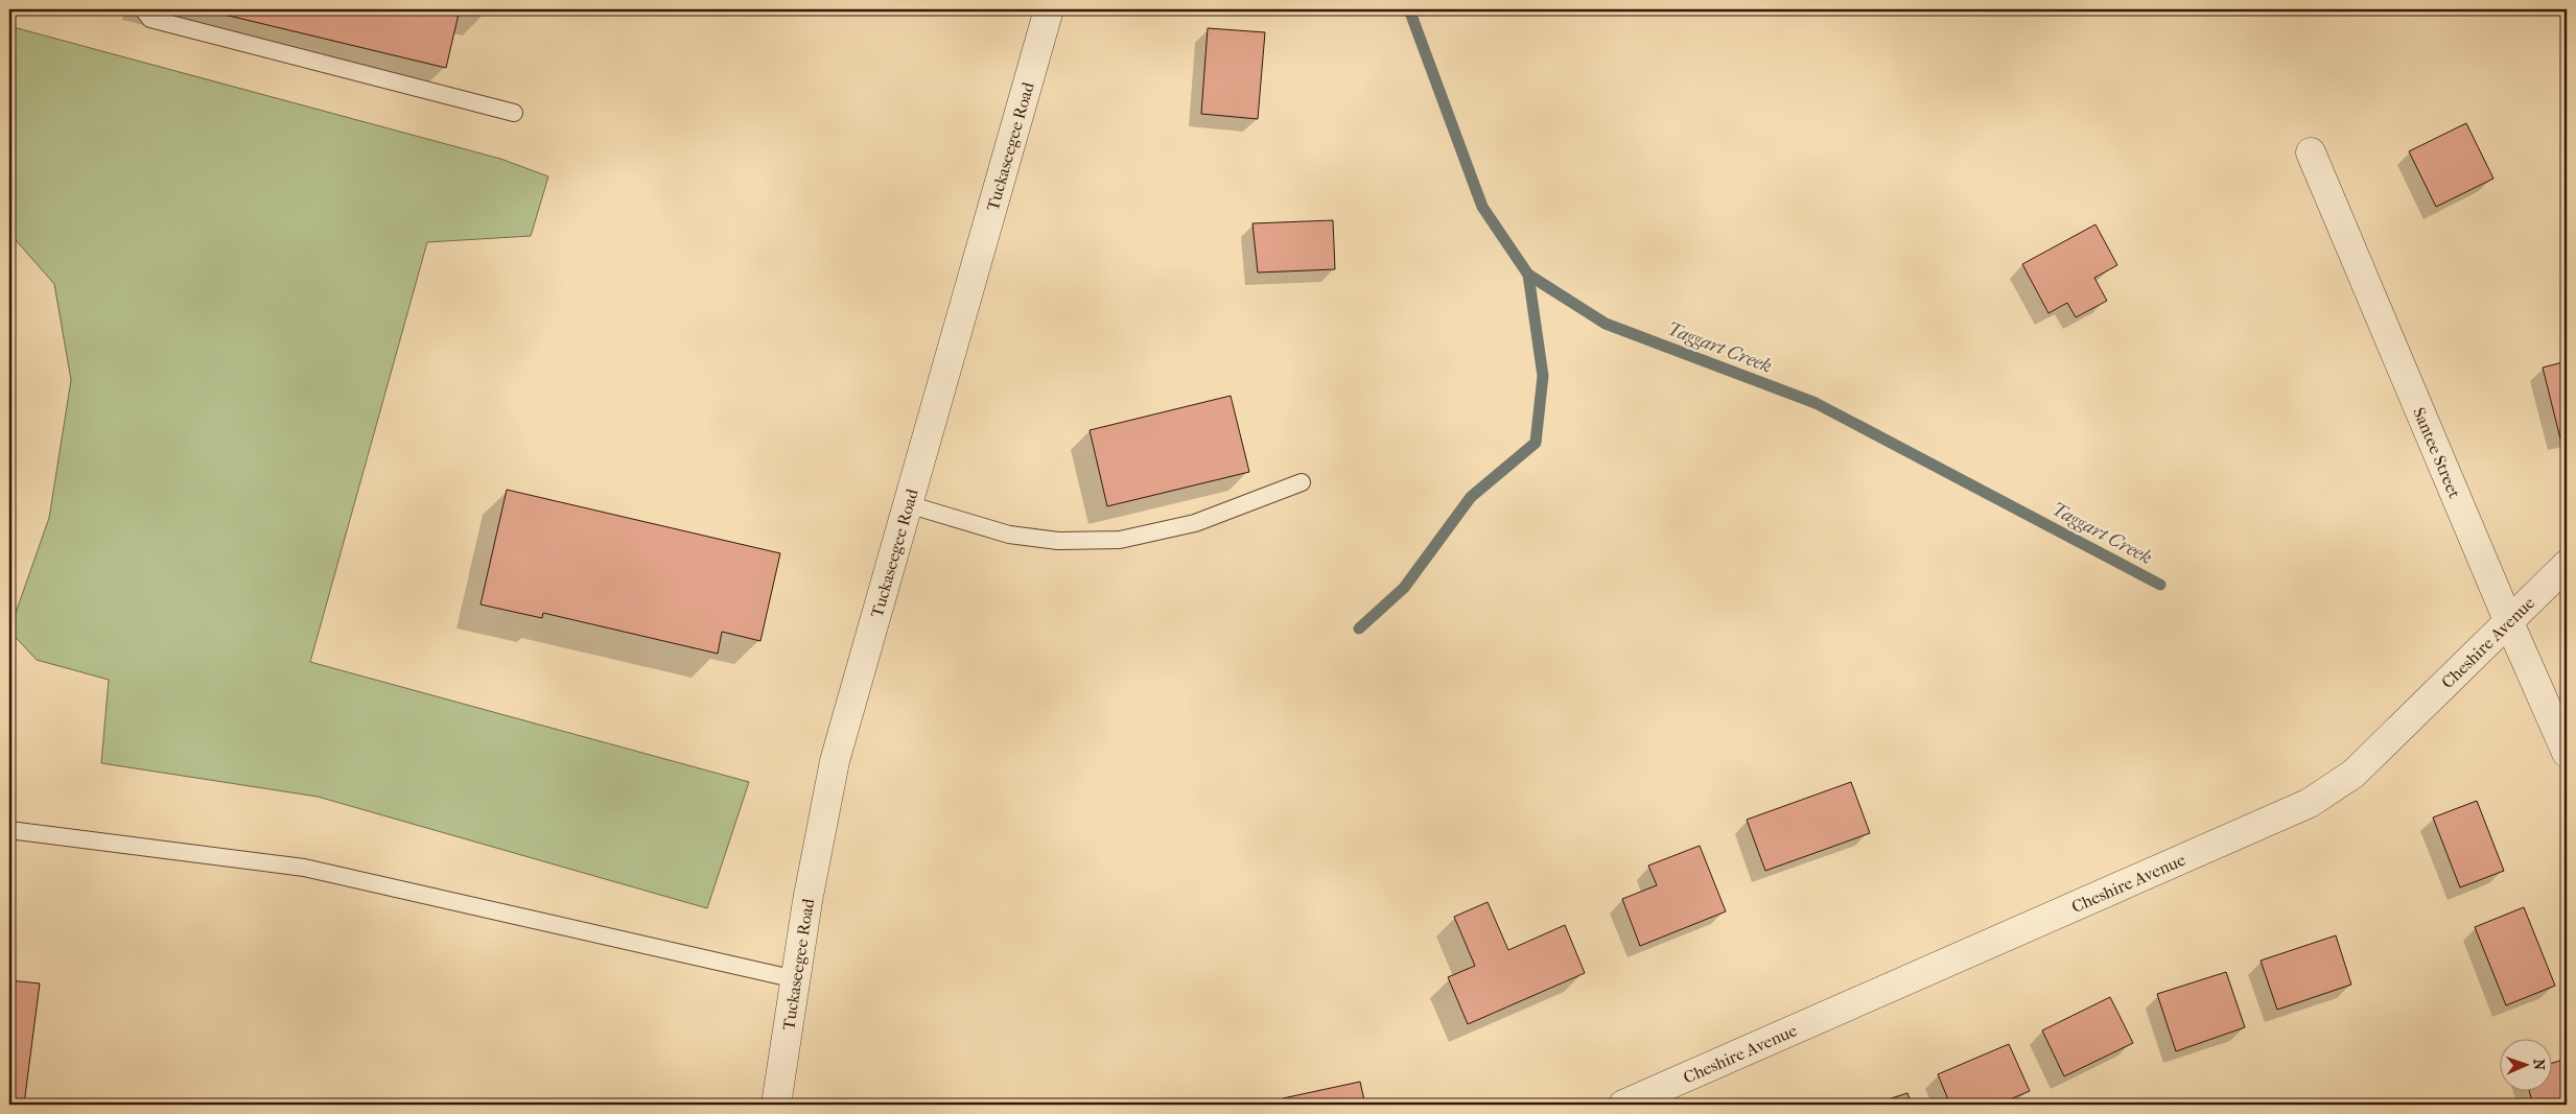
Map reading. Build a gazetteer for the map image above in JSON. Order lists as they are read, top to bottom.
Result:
{
  "streets": {
    "street": ["Tuckaseegee Road", "Santee Street", "Cheshire Avenue"]
  },
  "crossings": [
    ["Santee Street", "Cheshire Avenue"]
  ],
  "water": ["Taggart Creek"],
  "north": "right"
}
